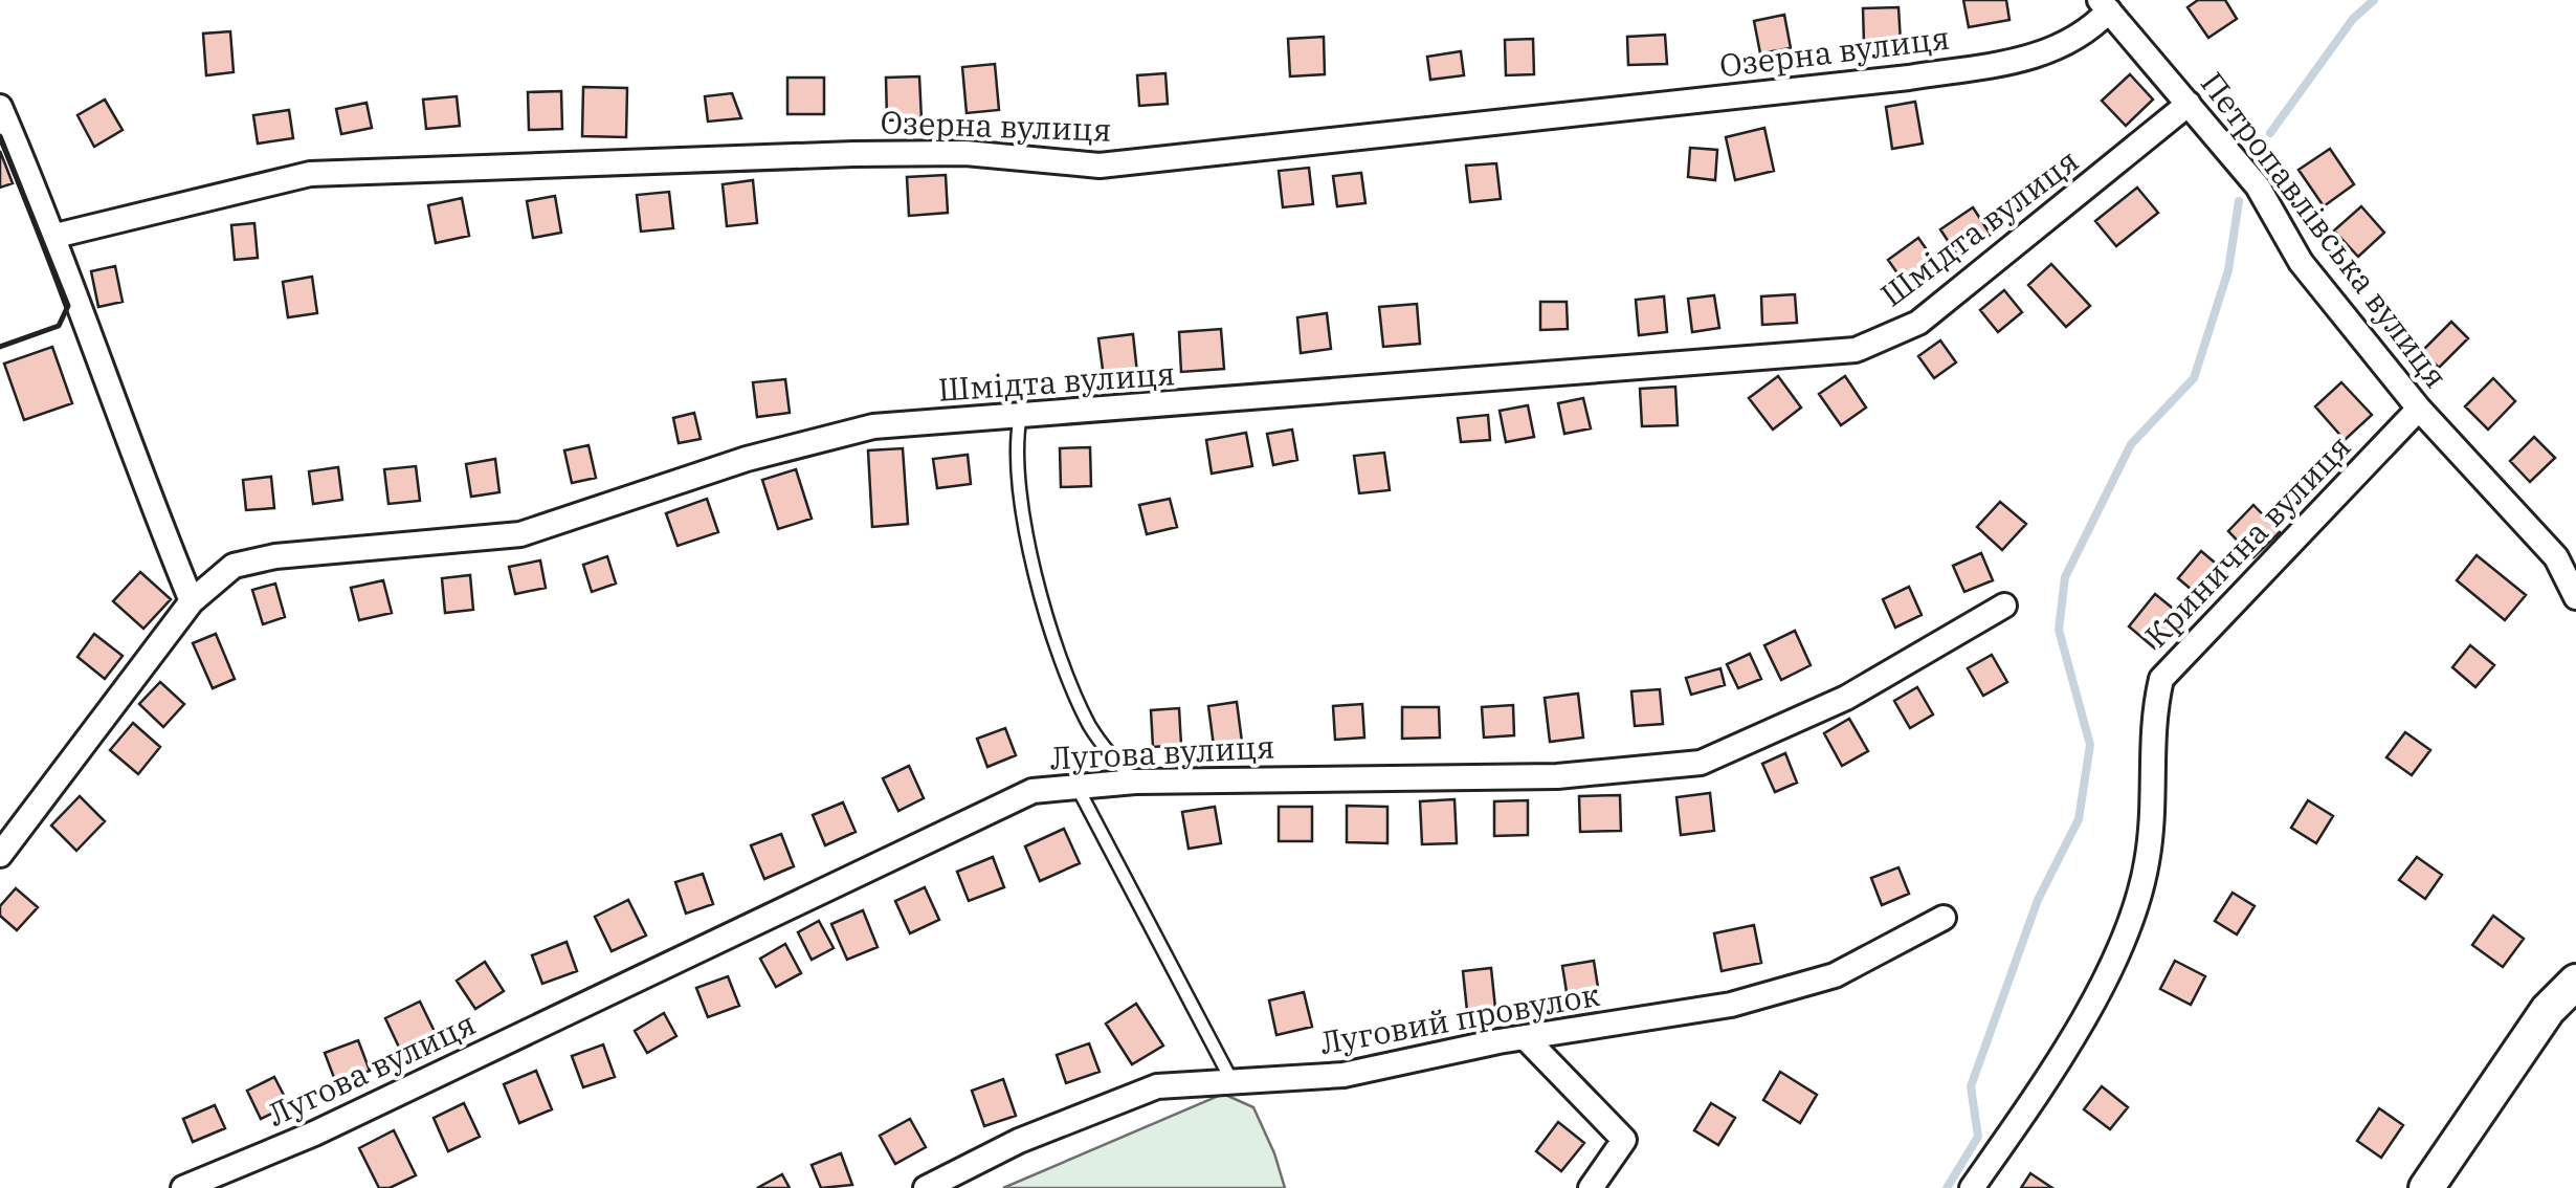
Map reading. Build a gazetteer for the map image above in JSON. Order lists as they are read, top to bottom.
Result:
{
  "streets": {
    "street": [
      "Озерна вулиця",
      "Шмідта вулиця",
      "Петропавлівська вулиця",
      "Кринична вулиця",
      "Лугова вулиця",
      "Луговий провулок"
    ]
  },
  "crossings": [
    ["Озерна вулиця", "Петропавлівська вулиця"],
    ["Шмідта вулиця", "Петропавлівська вулиця"],
    ["Петропавлівська вулиця", "Кринична вулиця"]
  ]
}
